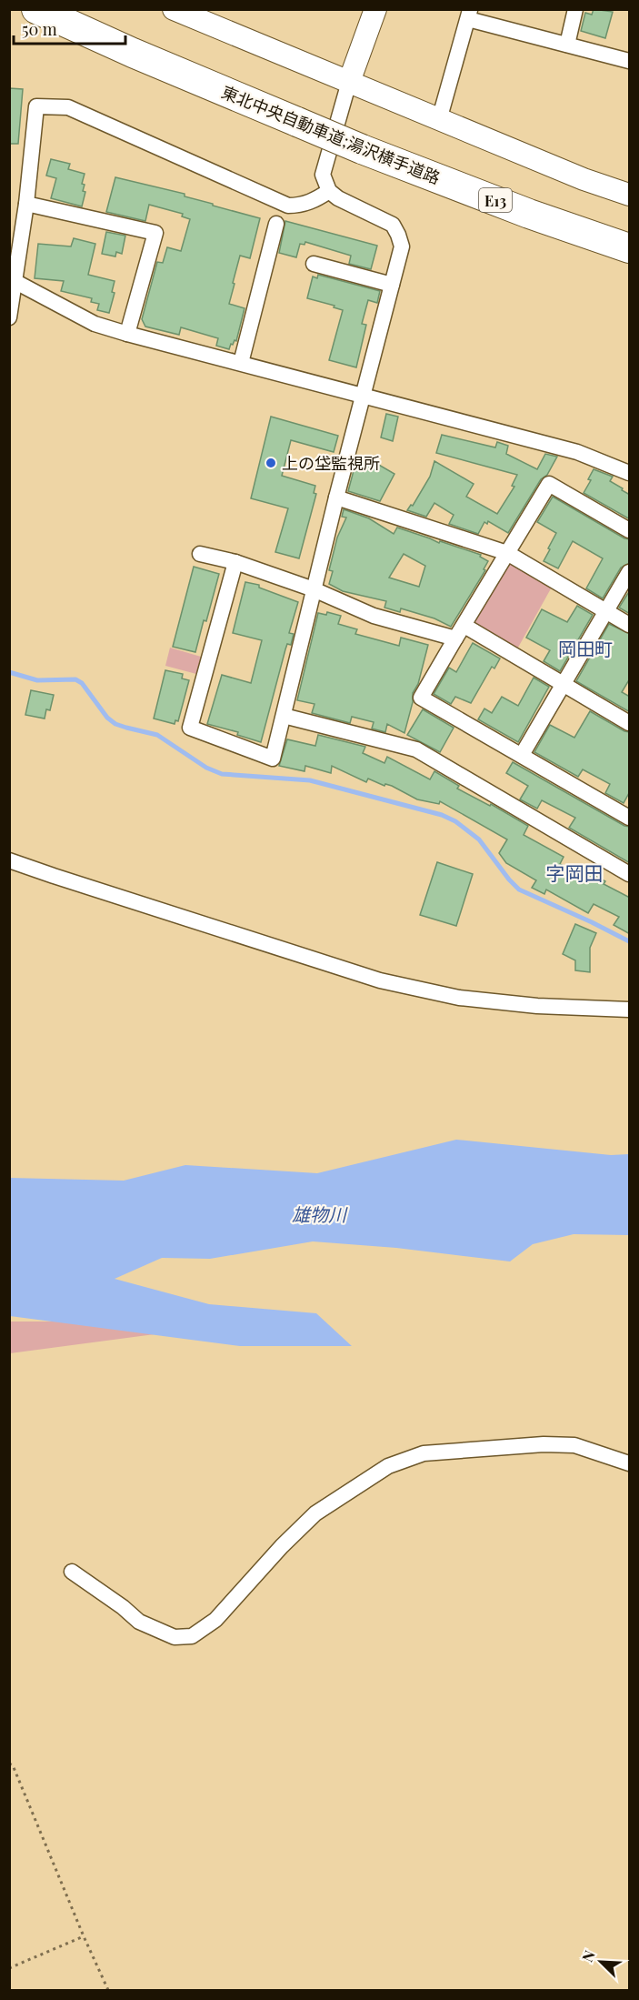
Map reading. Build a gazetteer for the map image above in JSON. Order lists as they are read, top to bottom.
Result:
{
  "streets": {
    "highway": ["東北中央自動車道;湯沢横手道路", "E13"]
  },
  "districts": ["岡田町", "字岡田"],
  "water": ["雄物川"],
  "places": ["上の垈監視所"],
  "scale_bar": "50 m",
  "north": "top left"
}
